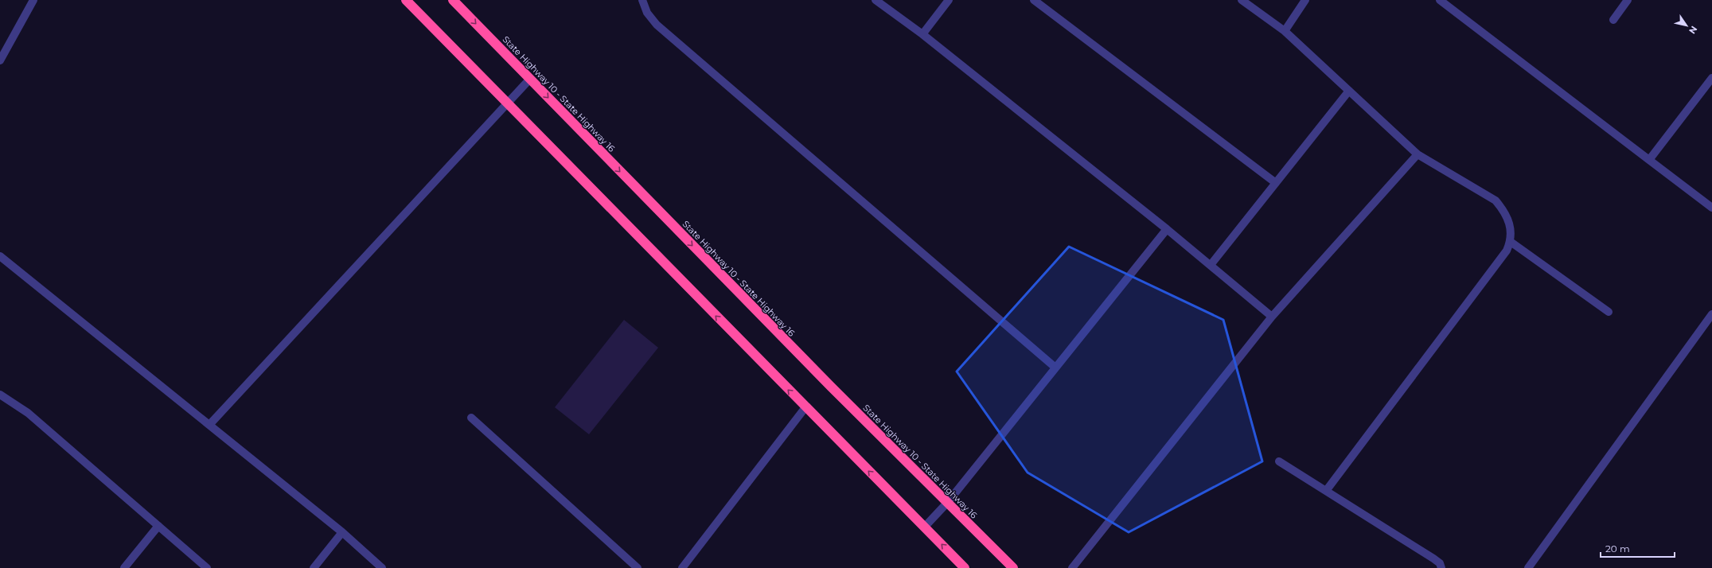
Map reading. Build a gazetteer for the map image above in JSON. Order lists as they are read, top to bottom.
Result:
{
  "streets": {
    "highway": ["State Highway 10 - State Highway 16"]
  },
  "scale_bar": "20 m",
  "north": "bottom right"
}
